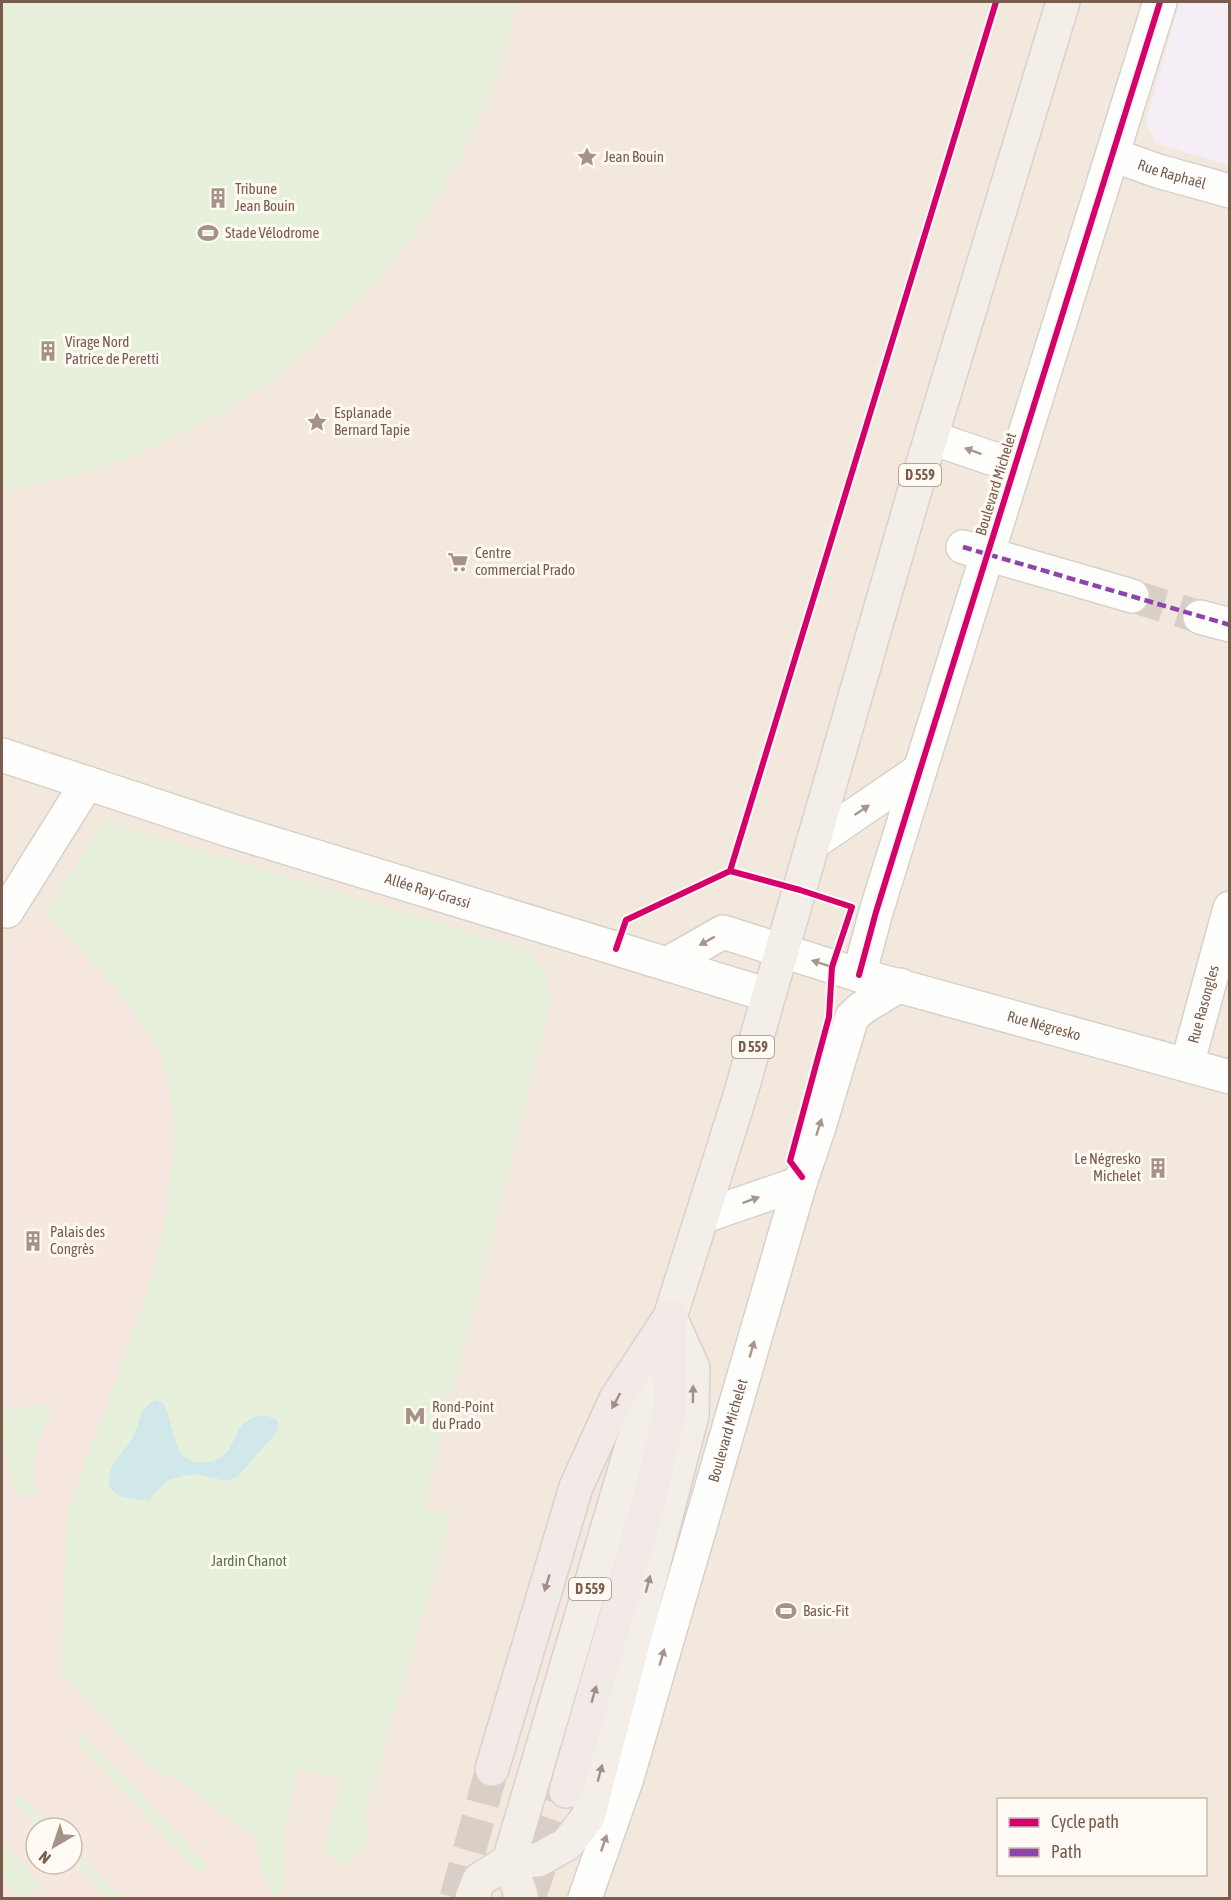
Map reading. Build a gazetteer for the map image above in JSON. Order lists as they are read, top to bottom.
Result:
{
  "streets": {
    "main road": ["D 559"],
    "street": [
      "Rue Raphaël",
      "Boulevard Michelet",
      "Allée Ray-Grassi",
      "Rue Rasongles",
      "Rue Négresko"
    ]
  },
  "crossings": [
    ["Rue Raphaël", "Boulevard Michelet"],
    ["D 559", "Boulevard Michelet"],
    ["D 559", "Allée Ray-Grassi"],
    ["D 559", "Rue Négresko"],
    ["Boulevard Michelet", "Rue Négresko"],
    ["Allée Ray-Grassi", "Rue Négresko"],
    ["Rue Rasongles", "Rue Négresko"]
  ],
  "parks": ["Jardin Chanot"],
  "places": {
    "place": ["Jean Bouin", "Esplanade Bernard Tapie"],
    "building": [
      "Tribune Jean Bouin",
      "Virage Nord Patrice de Peretti",
      "Le Négresko Michelet",
      "Palais des Congrès"
    ],
    "sports": ["Stade Vélodrome", "Basic-Fit"],
    "supermarket": ["Centre commercial Prado"],
    "metro station": ["Rond-Point du Prado"]
  },
  "legend": ["Cycle path", "Path"],
  "north": "bottom left"
}
